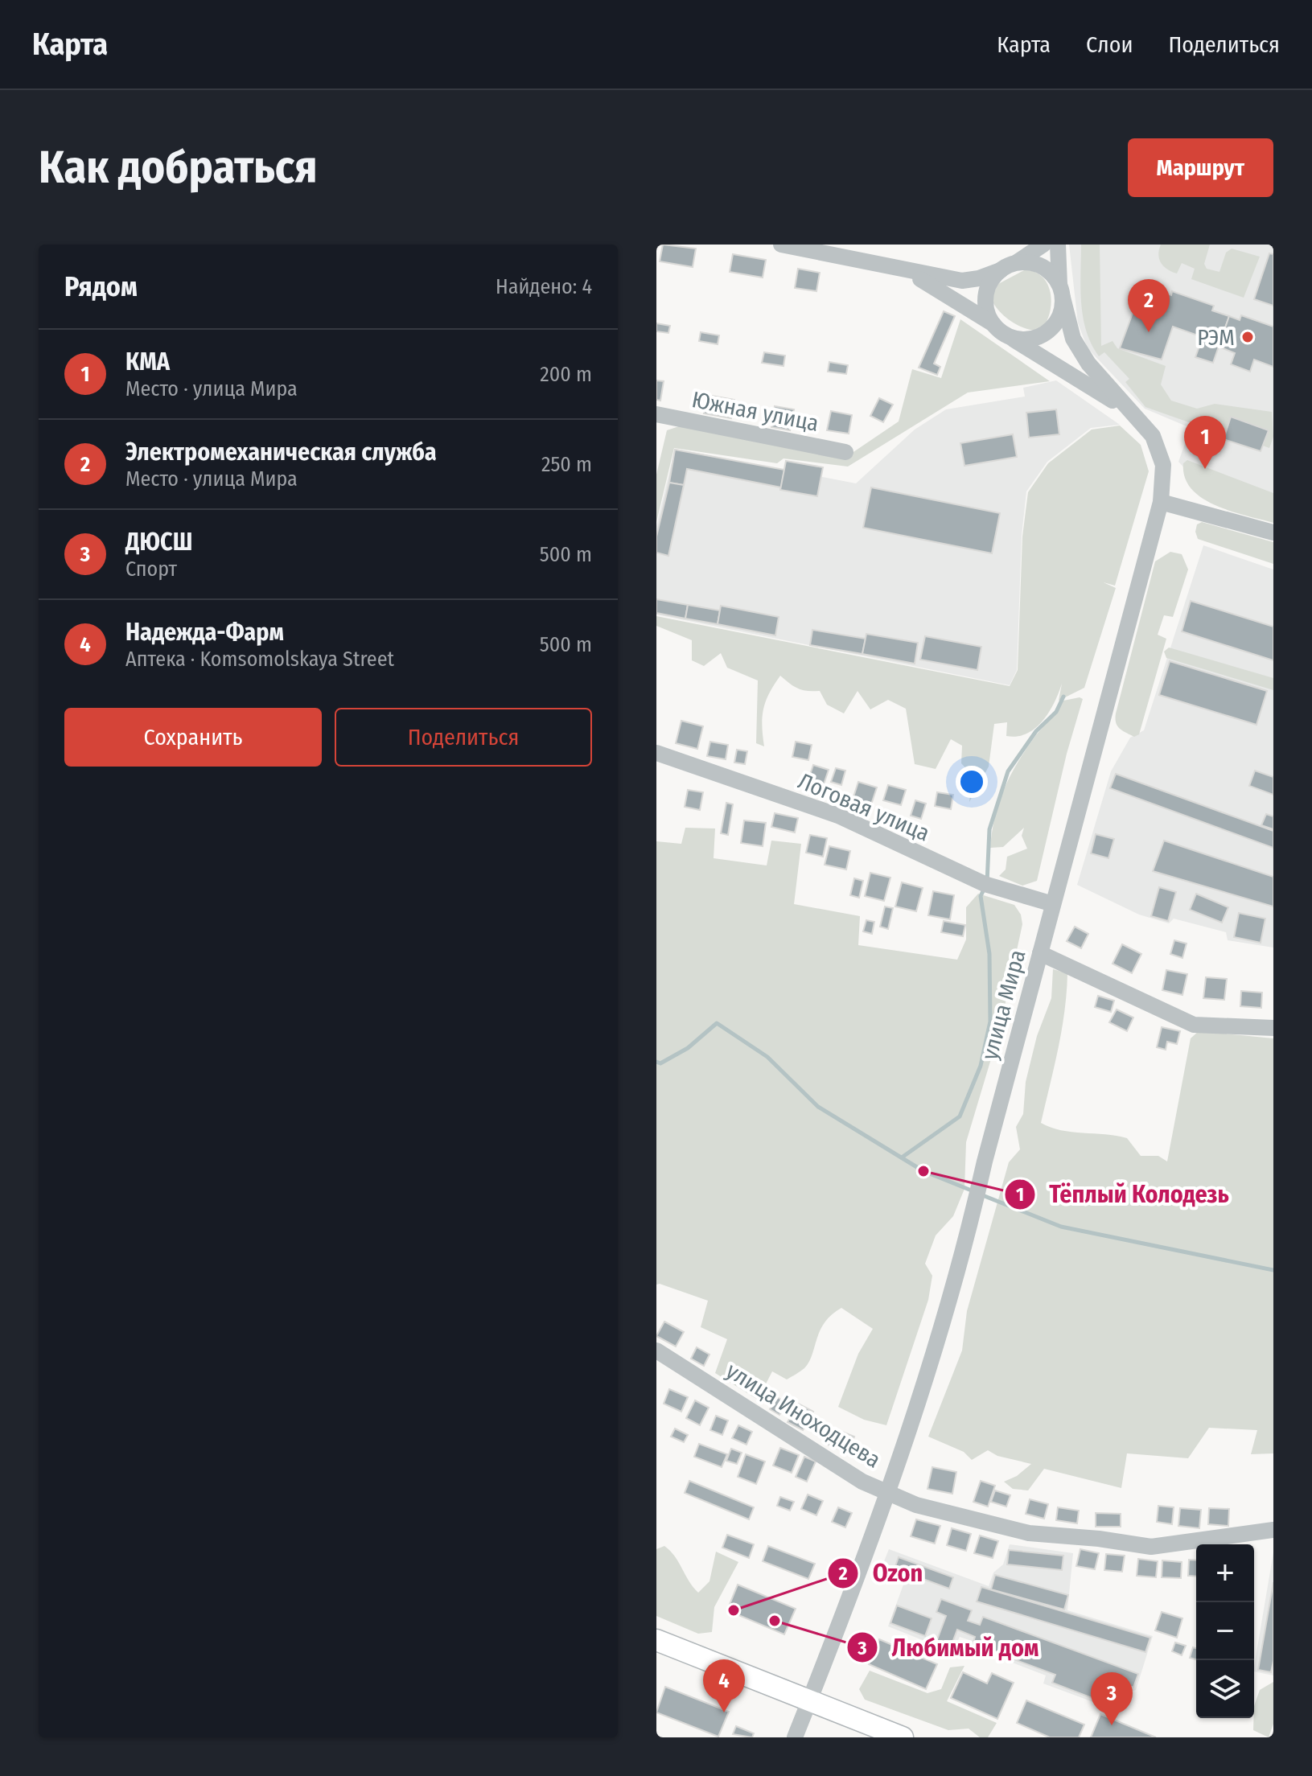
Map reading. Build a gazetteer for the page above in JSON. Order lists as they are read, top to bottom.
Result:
{
  "streets": {
    "street": [
      "Южная улица",
      "Логовая улица",
      "улица Мира",
      "улица Иноходцева"
    ]
  },
  "crossings": [
    ["Логовая улица", "улица Мира"],
    ["улица Мира", "улица Иноходцева"]
  ],
  "places": [
    "РЭМ",
    "Тёплый Колодезь",
    "Ozon",
    "Любимый дом"
  ],
  "page": {
    "header": "Карта",
    "nav": ["Карта", "Слои", "Поделиться"],
    "buttons": [
      "Маршрут",
      ["Сохранить", "Поделиться"]
    ],
    "title": "Как добраться",
    "heading": ["Рядом", "Найдено: 4"],
    "pins": [
      "2",
      "1",
      "4",
      "3"
    ],
    "list": [
      {
        "mark": "1",
        "name": "КМА",
        "note": "Место · улица Мира",
        "value": "200 m"
      },
      {
        "mark": "2",
        "name": "Электромеханическая служба",
        "note": "Место · улица Мира",
        "value": "250 m"
      },
      {
        "mark": "3",
        "name": "ДЮСШ",
        "note": "Спорт",
        "value": "500 m"
      },
      {
        "mark": "4",
        "name": "Надежда-Фарм",
        "note": "Аптека · Komsomolskaya Street",
        "value": "500 m"
      }
    ],
    "map_buttons": ["+", "−"]
  }
}
